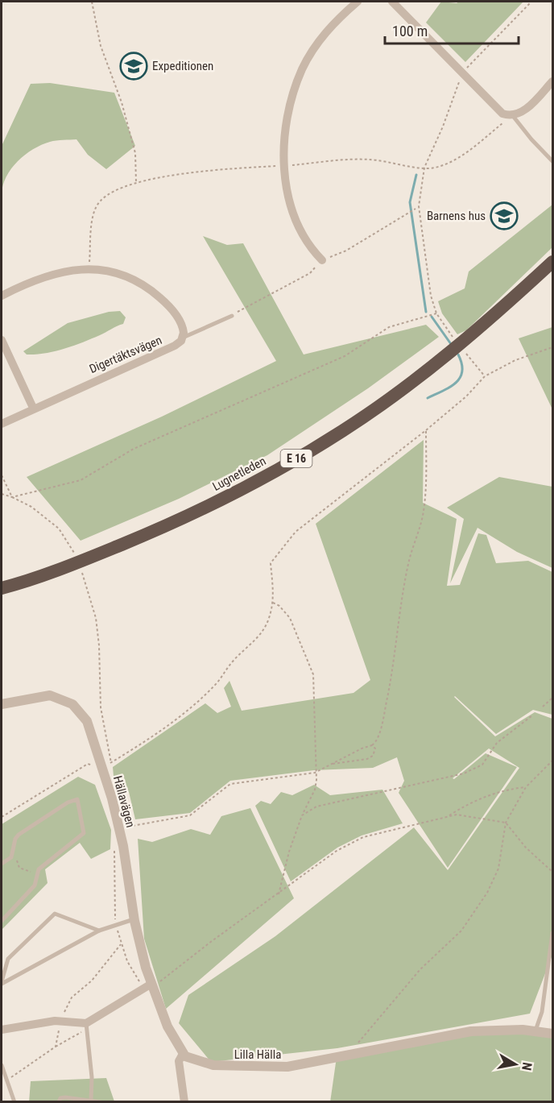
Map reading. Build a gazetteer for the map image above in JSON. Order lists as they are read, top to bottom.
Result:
{
  "streets": {
    "highway": ["E 16", "Lugnetleden"],
    "street": ["Digertäktsvägen", "Hällavägen", "Lilla Hälla"]
  },
  "crossings": [
    ["Hällavägen", "Lilla Hälla"]
  ],
  "places": {
    "school or university": ["Expeditionen", "Barnens hus"]
  },
  "scale_bar": "100 m",
  "north": "right"
}
